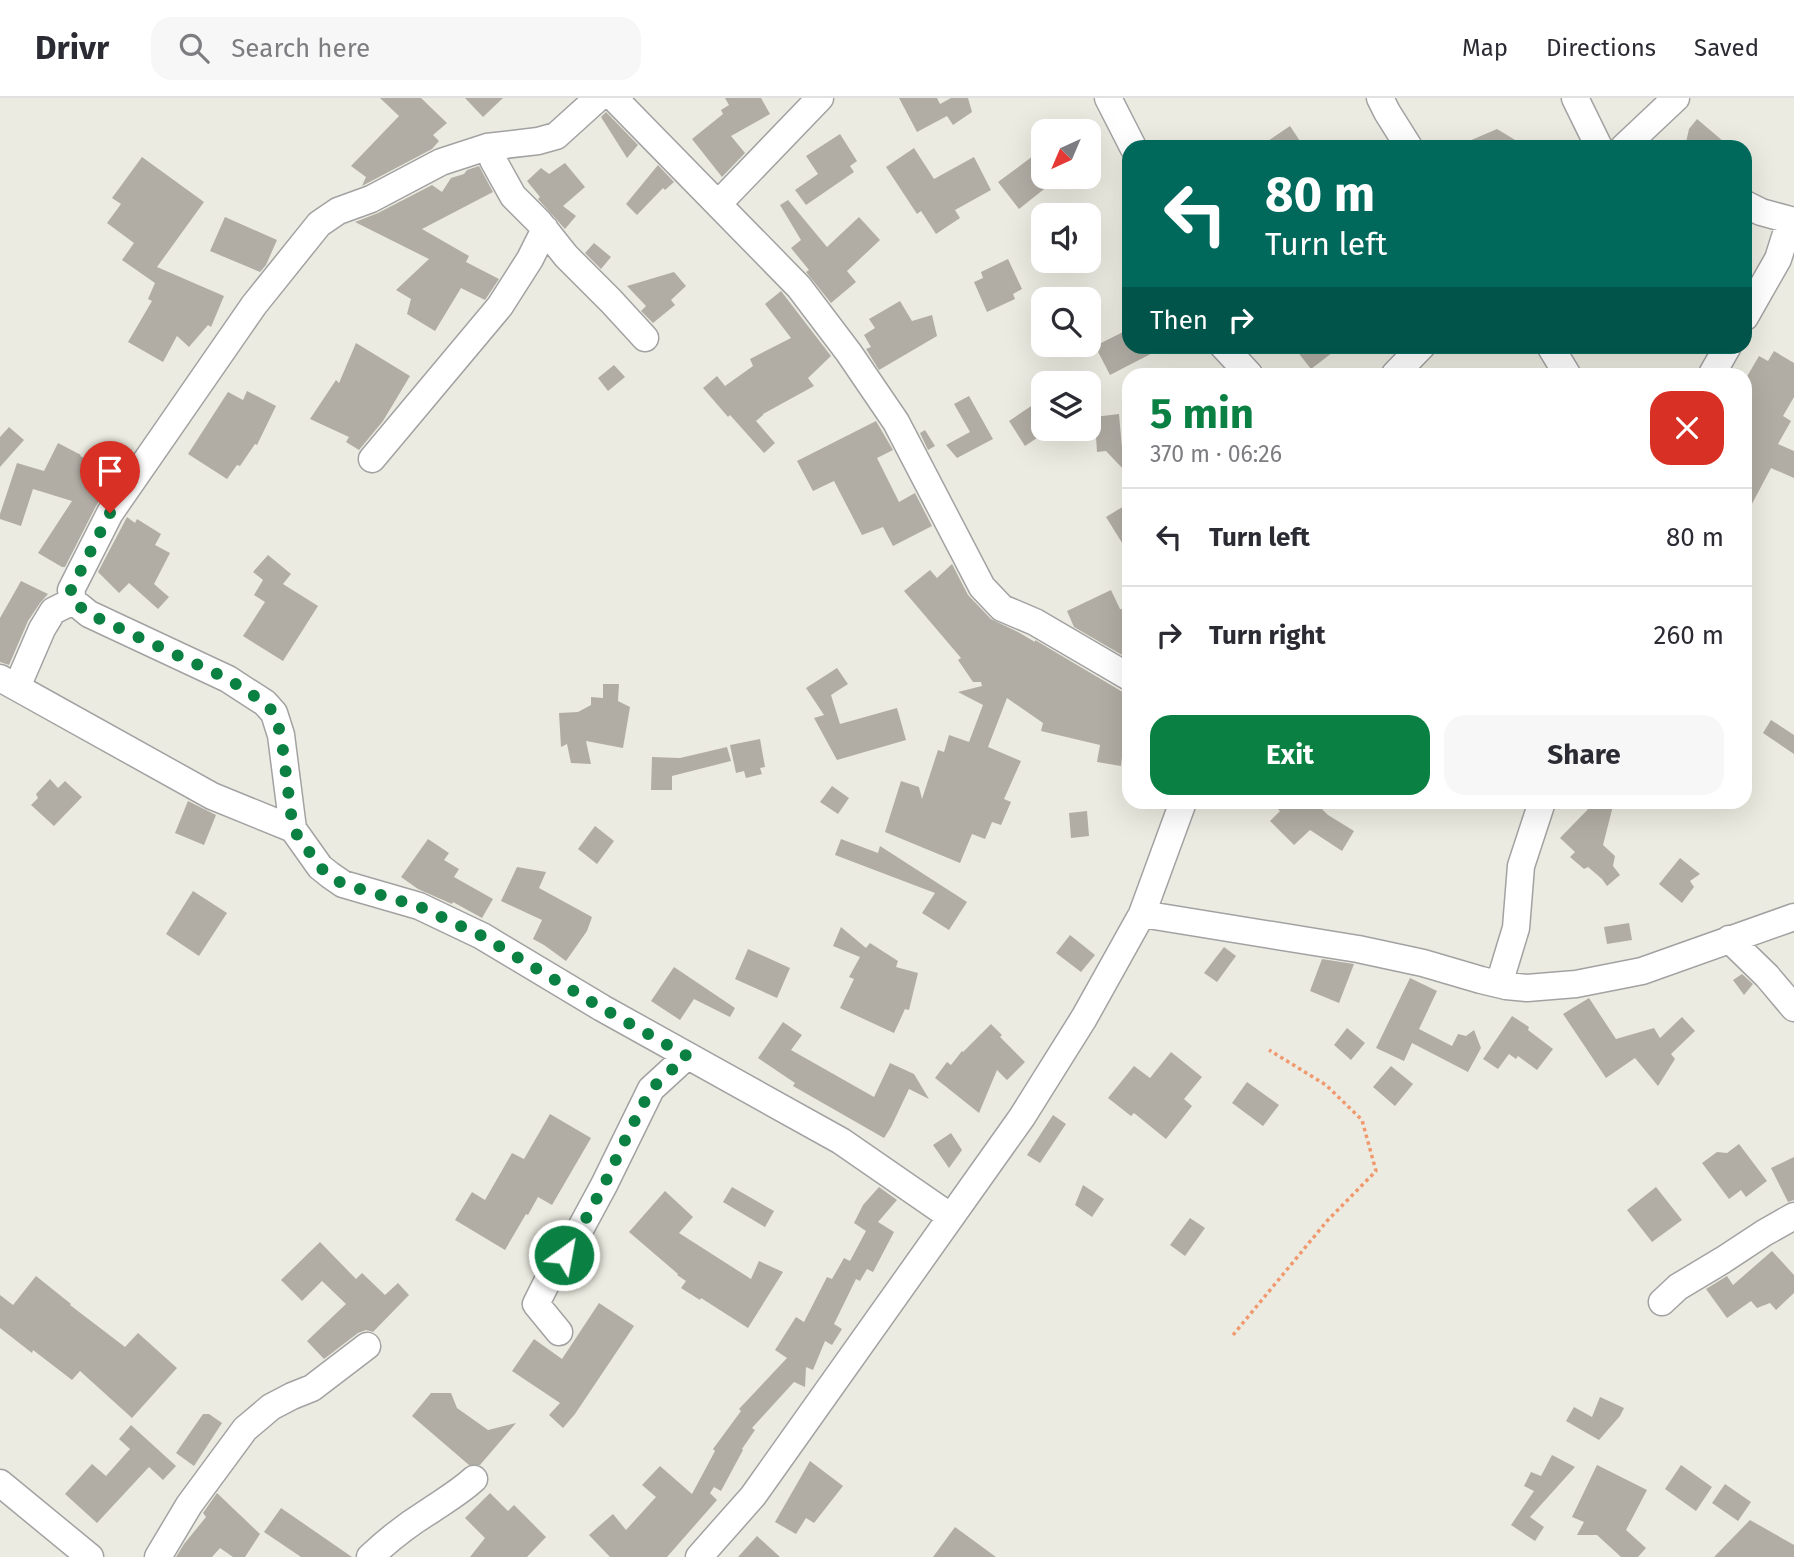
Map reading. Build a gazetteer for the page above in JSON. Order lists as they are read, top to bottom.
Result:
{
  "north": "bottom left",
  "page": {
    "header": "Drivr",
    "search": "Search here",
    "nav": ["Map", "Directions", "Saved"],
    "turn": ["80 m", "Turn left"],
    "then": "Then",
    "heading": ["5 min", "370 m · 06:26"],
    "list": [
      {
        "name": "Turn left",
        "value": "80 m"
      },
      {
        "name": "Turn right",
        "value": "260 m"
      }
    ],
    "buttons": ["Exit", "Share"]
  }
}
